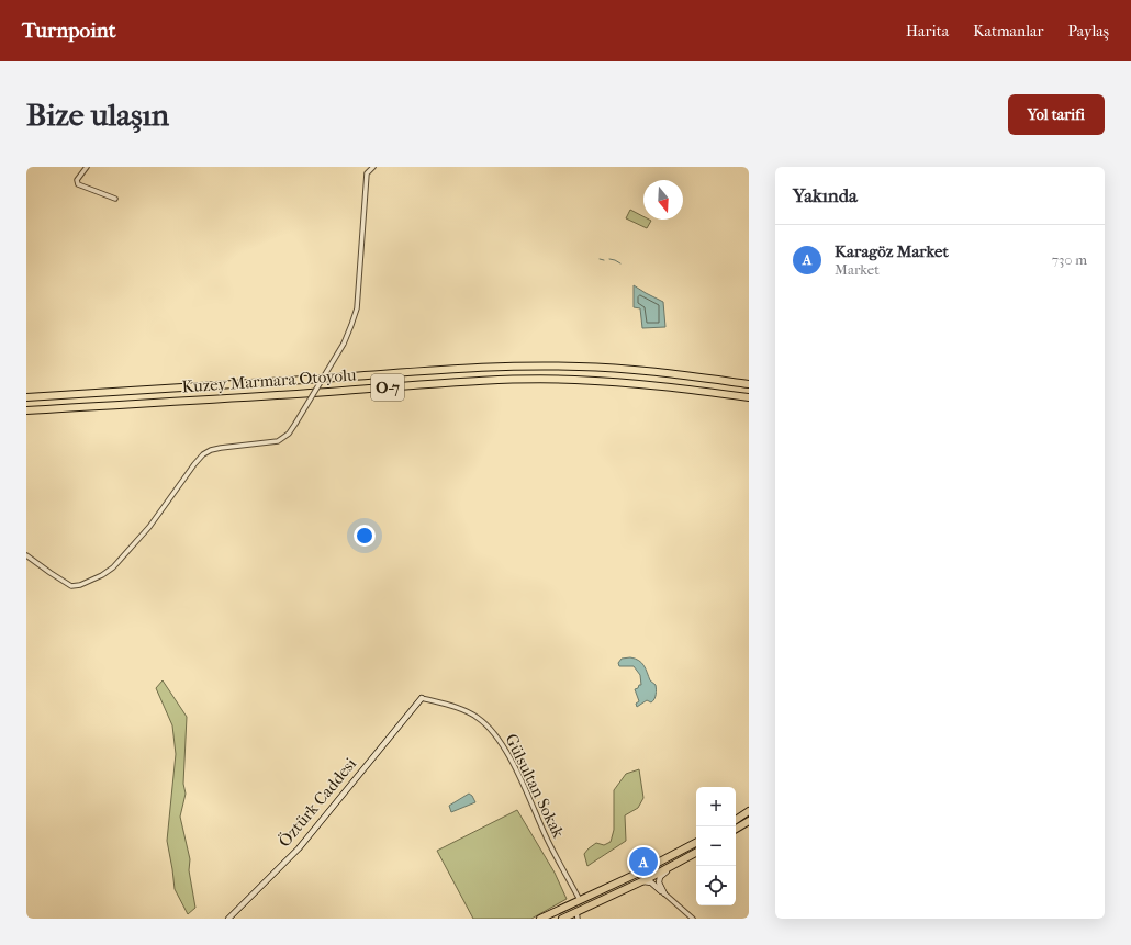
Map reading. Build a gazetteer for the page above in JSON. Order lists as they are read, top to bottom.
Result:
{
  "streets": {
    "highway": ["Kuzey Marmara Otoyolu", "O-7"],
    "street": ["Gülsultan Sokak", "Öztürk Caddesi"]
  },
  "crossings": [
    ["Gülsultan Sokak", "Öztürk Caddesi"]
  ],
  "north": "bottom",
  "page": {
    "header": "Turnpoint",
    "nav": ["Harita", "Katmanlar", "Paylaş"],
    "buttons": "Yol tarifi",
    "title": "Bize ulaşın",
    "heading": "Yakında",
    "list": [
      {
        "mark": "A",
        "name": "Karagöz Market",
        "note": "Market",
        "value": "730 m"
      }
    ],
    "map_buttons": ["+", "−"],
    "pins": "A"
  }
}
